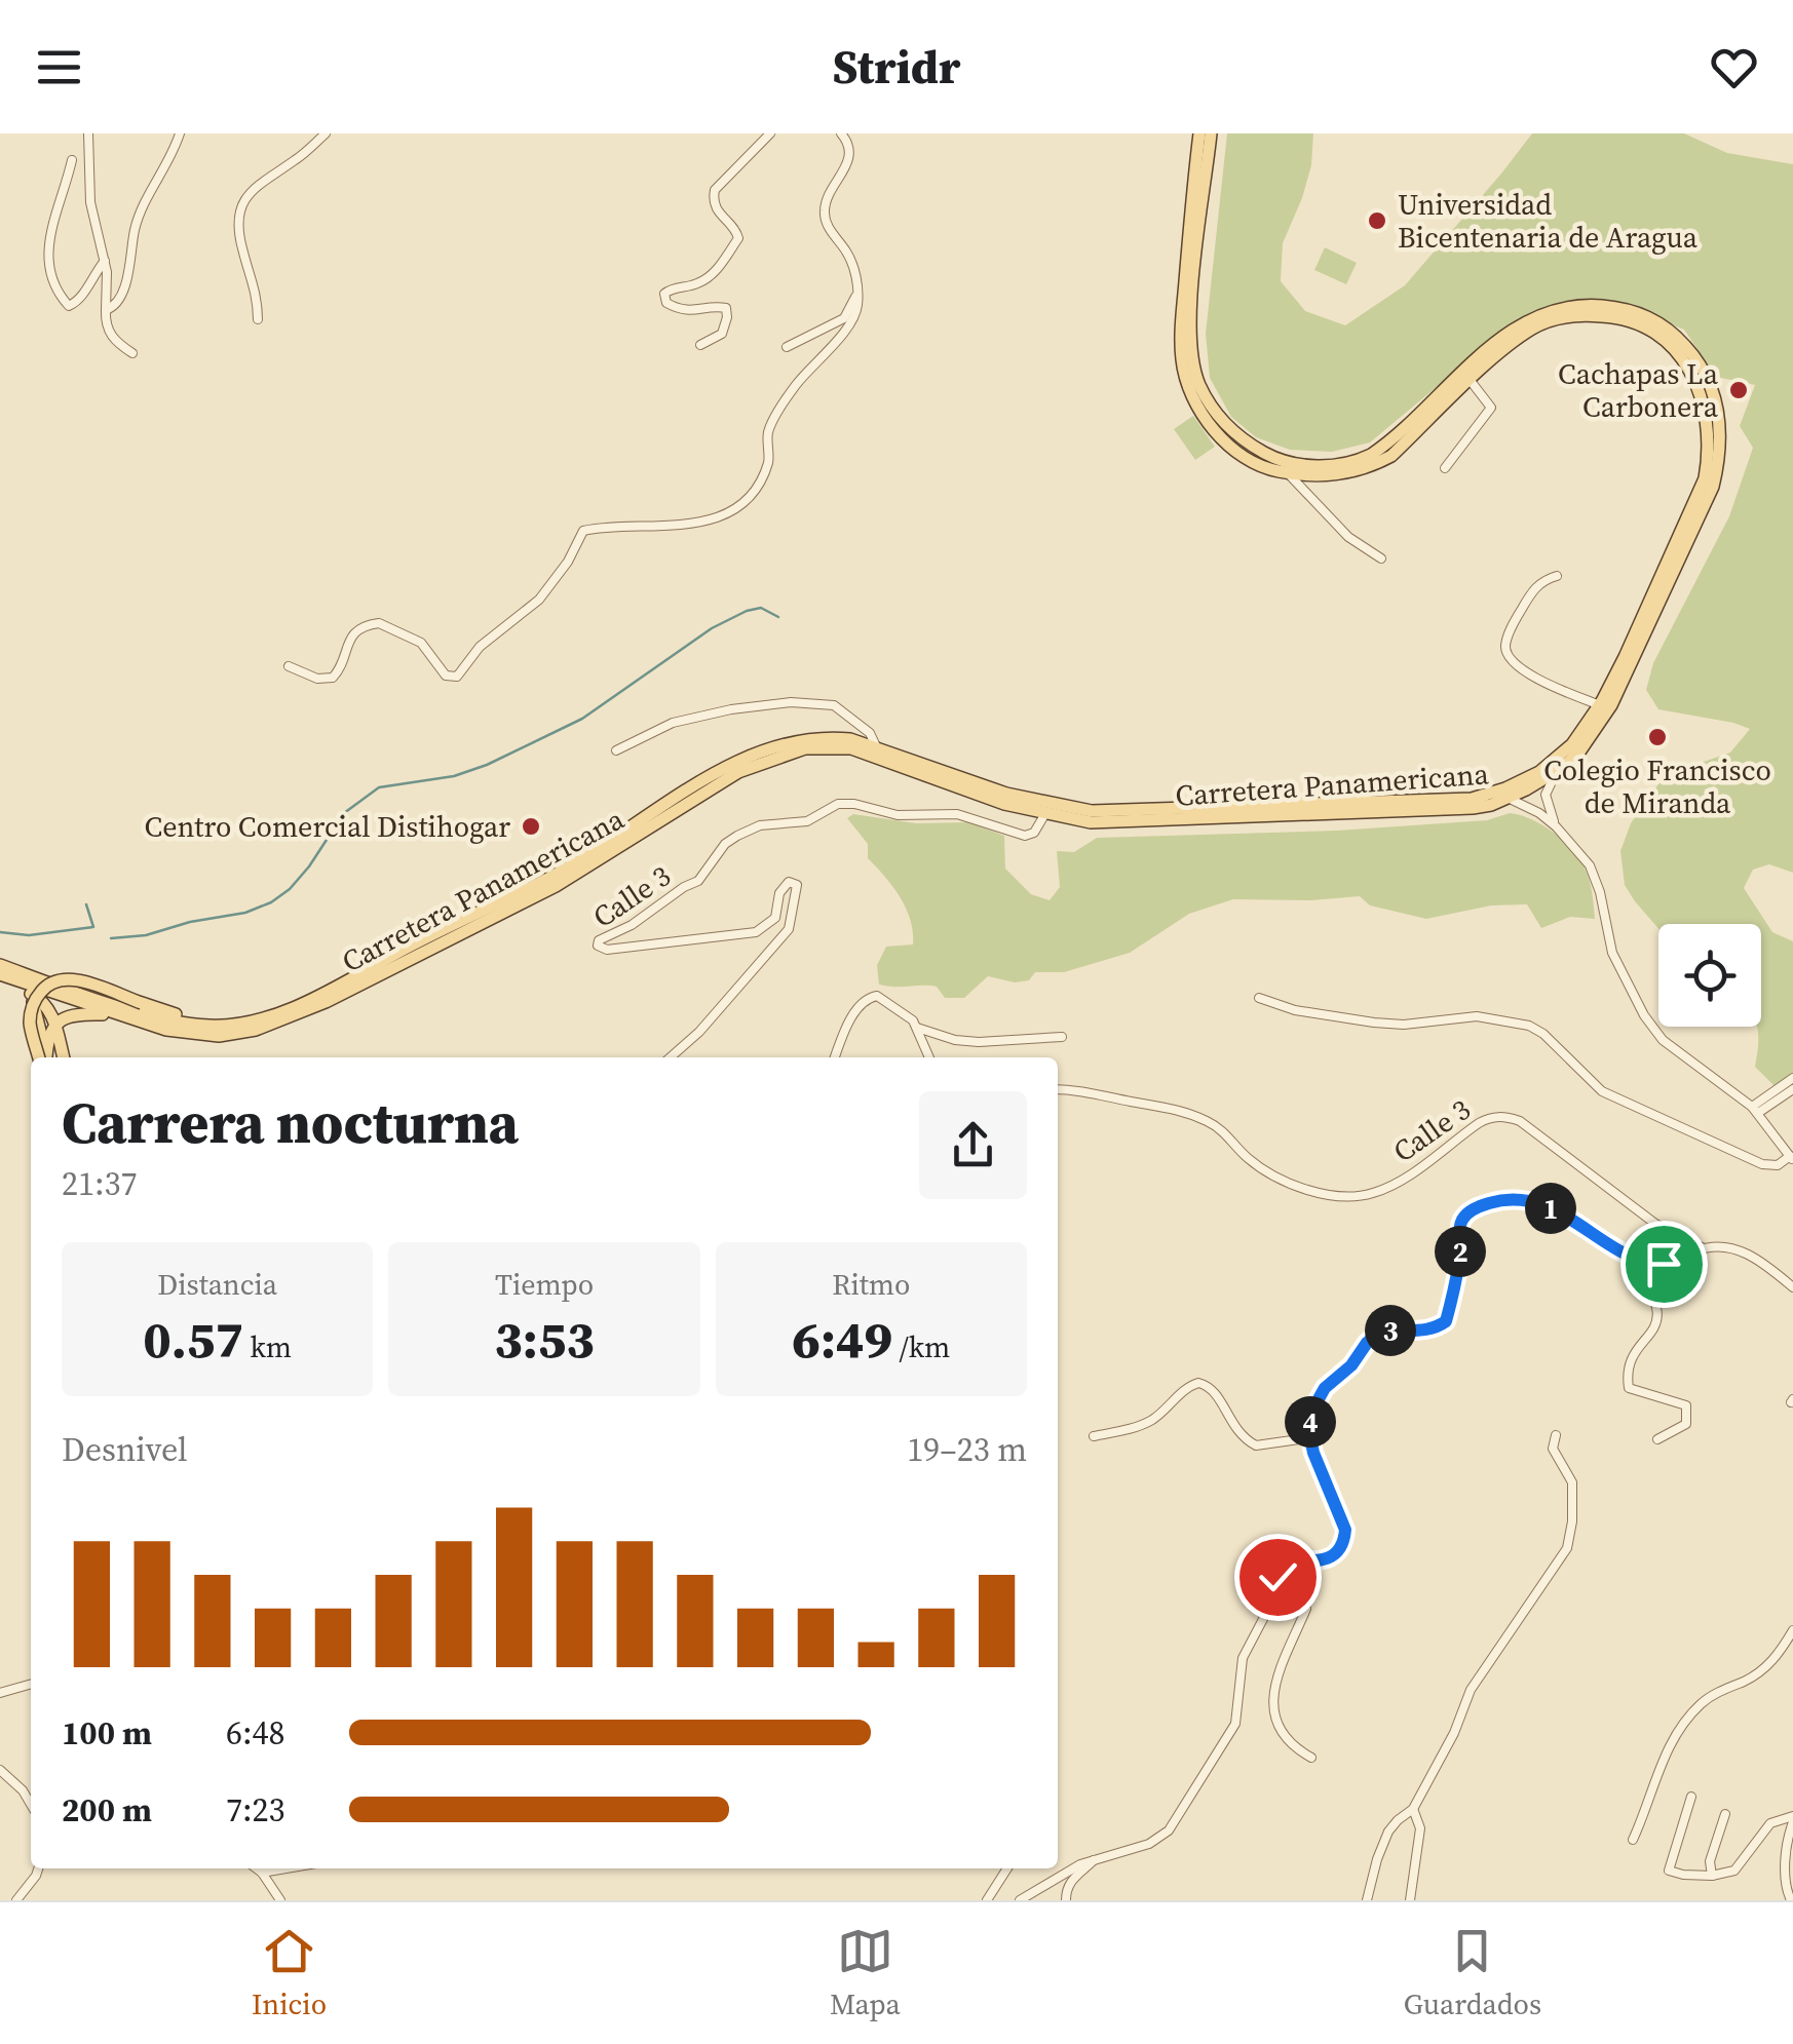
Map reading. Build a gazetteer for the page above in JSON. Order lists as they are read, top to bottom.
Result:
{
  "streets": {
    "main road": ["Carretera Panamericana"],
    "street": ["Calle 3"]
  },
  "crossings": [
    ["Carretera Panamericana", "Calle 3"]
  ],
  "places": [
    "Universidad Bicentenaria de Aragua",
    "Cachapas La Carbonera",
    "Colegio Francisco de Miranda",
    "Centro Comercial Distihogar"
  ],
  "page": {
    "header": "Stridr",
    "heading": ["Carrera nocturna", "21:37"],
    "pins": [
      "1",
      "2",
      "3",
      "4"
    ],
    "stats": [
      ["Distancia", "0.57 km"],
      ["Tiempo", "3:53"],
      ["Ritmo", "6:49 /km"]
    ],
    "chart": ["Desnivel", "19–23 m"],
    "list": [
      {
        "name": "100 m",
        "note": "6:48"
      },
      {
        "name": "200 m",
        "note": "7:23"
      }
    ],
    "tabs": ["Inicio", "Mapa", "Guardados"]
  }
}
